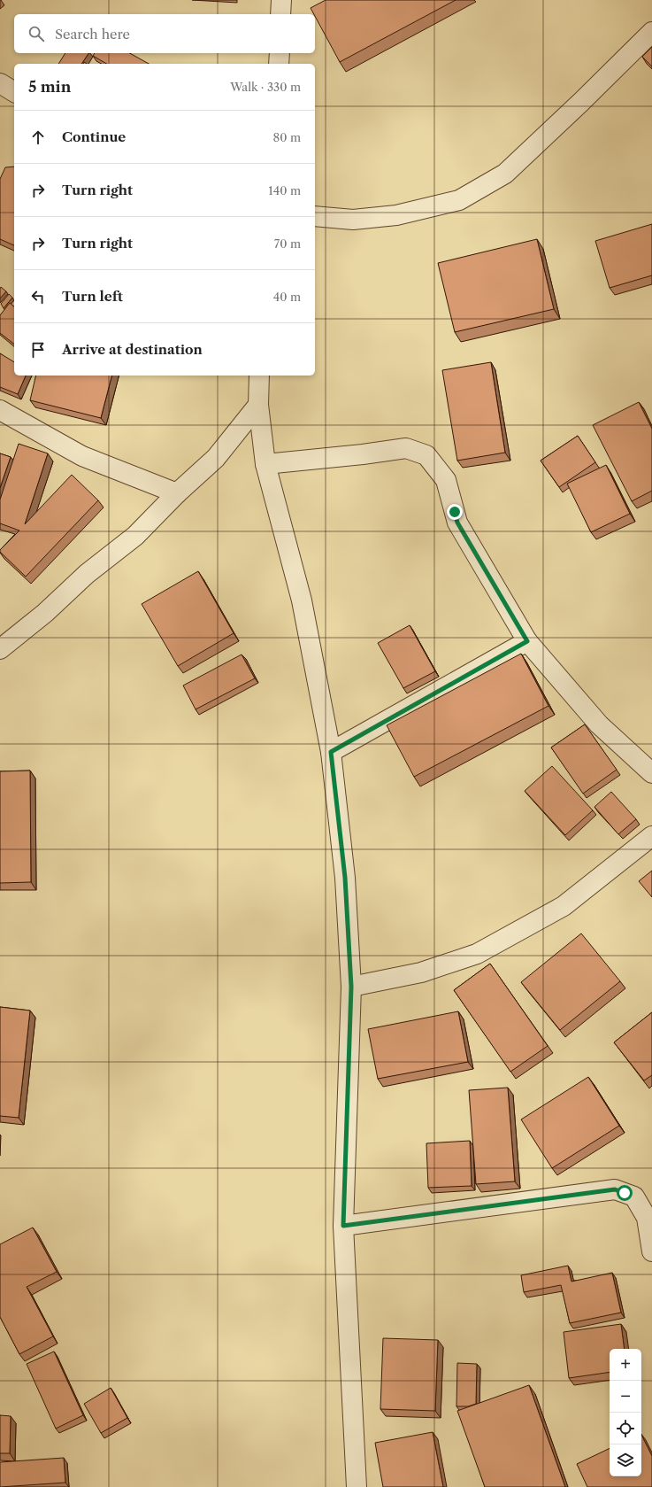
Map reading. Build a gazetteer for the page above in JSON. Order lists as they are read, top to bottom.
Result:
{
  "page": {
    "search": "Search here",
    "heading": ["5 min", "Walk · 330 m"],
    "list": [
      ["Continue", "80 m"],
      ["Turn right", "140 m"],
      ["Turn right", "70 m"],
      ["Turn left", "40 m"],
      "Arrive at destination"
    ],
    "map_buttons": ["+", "−"]
  }
}
